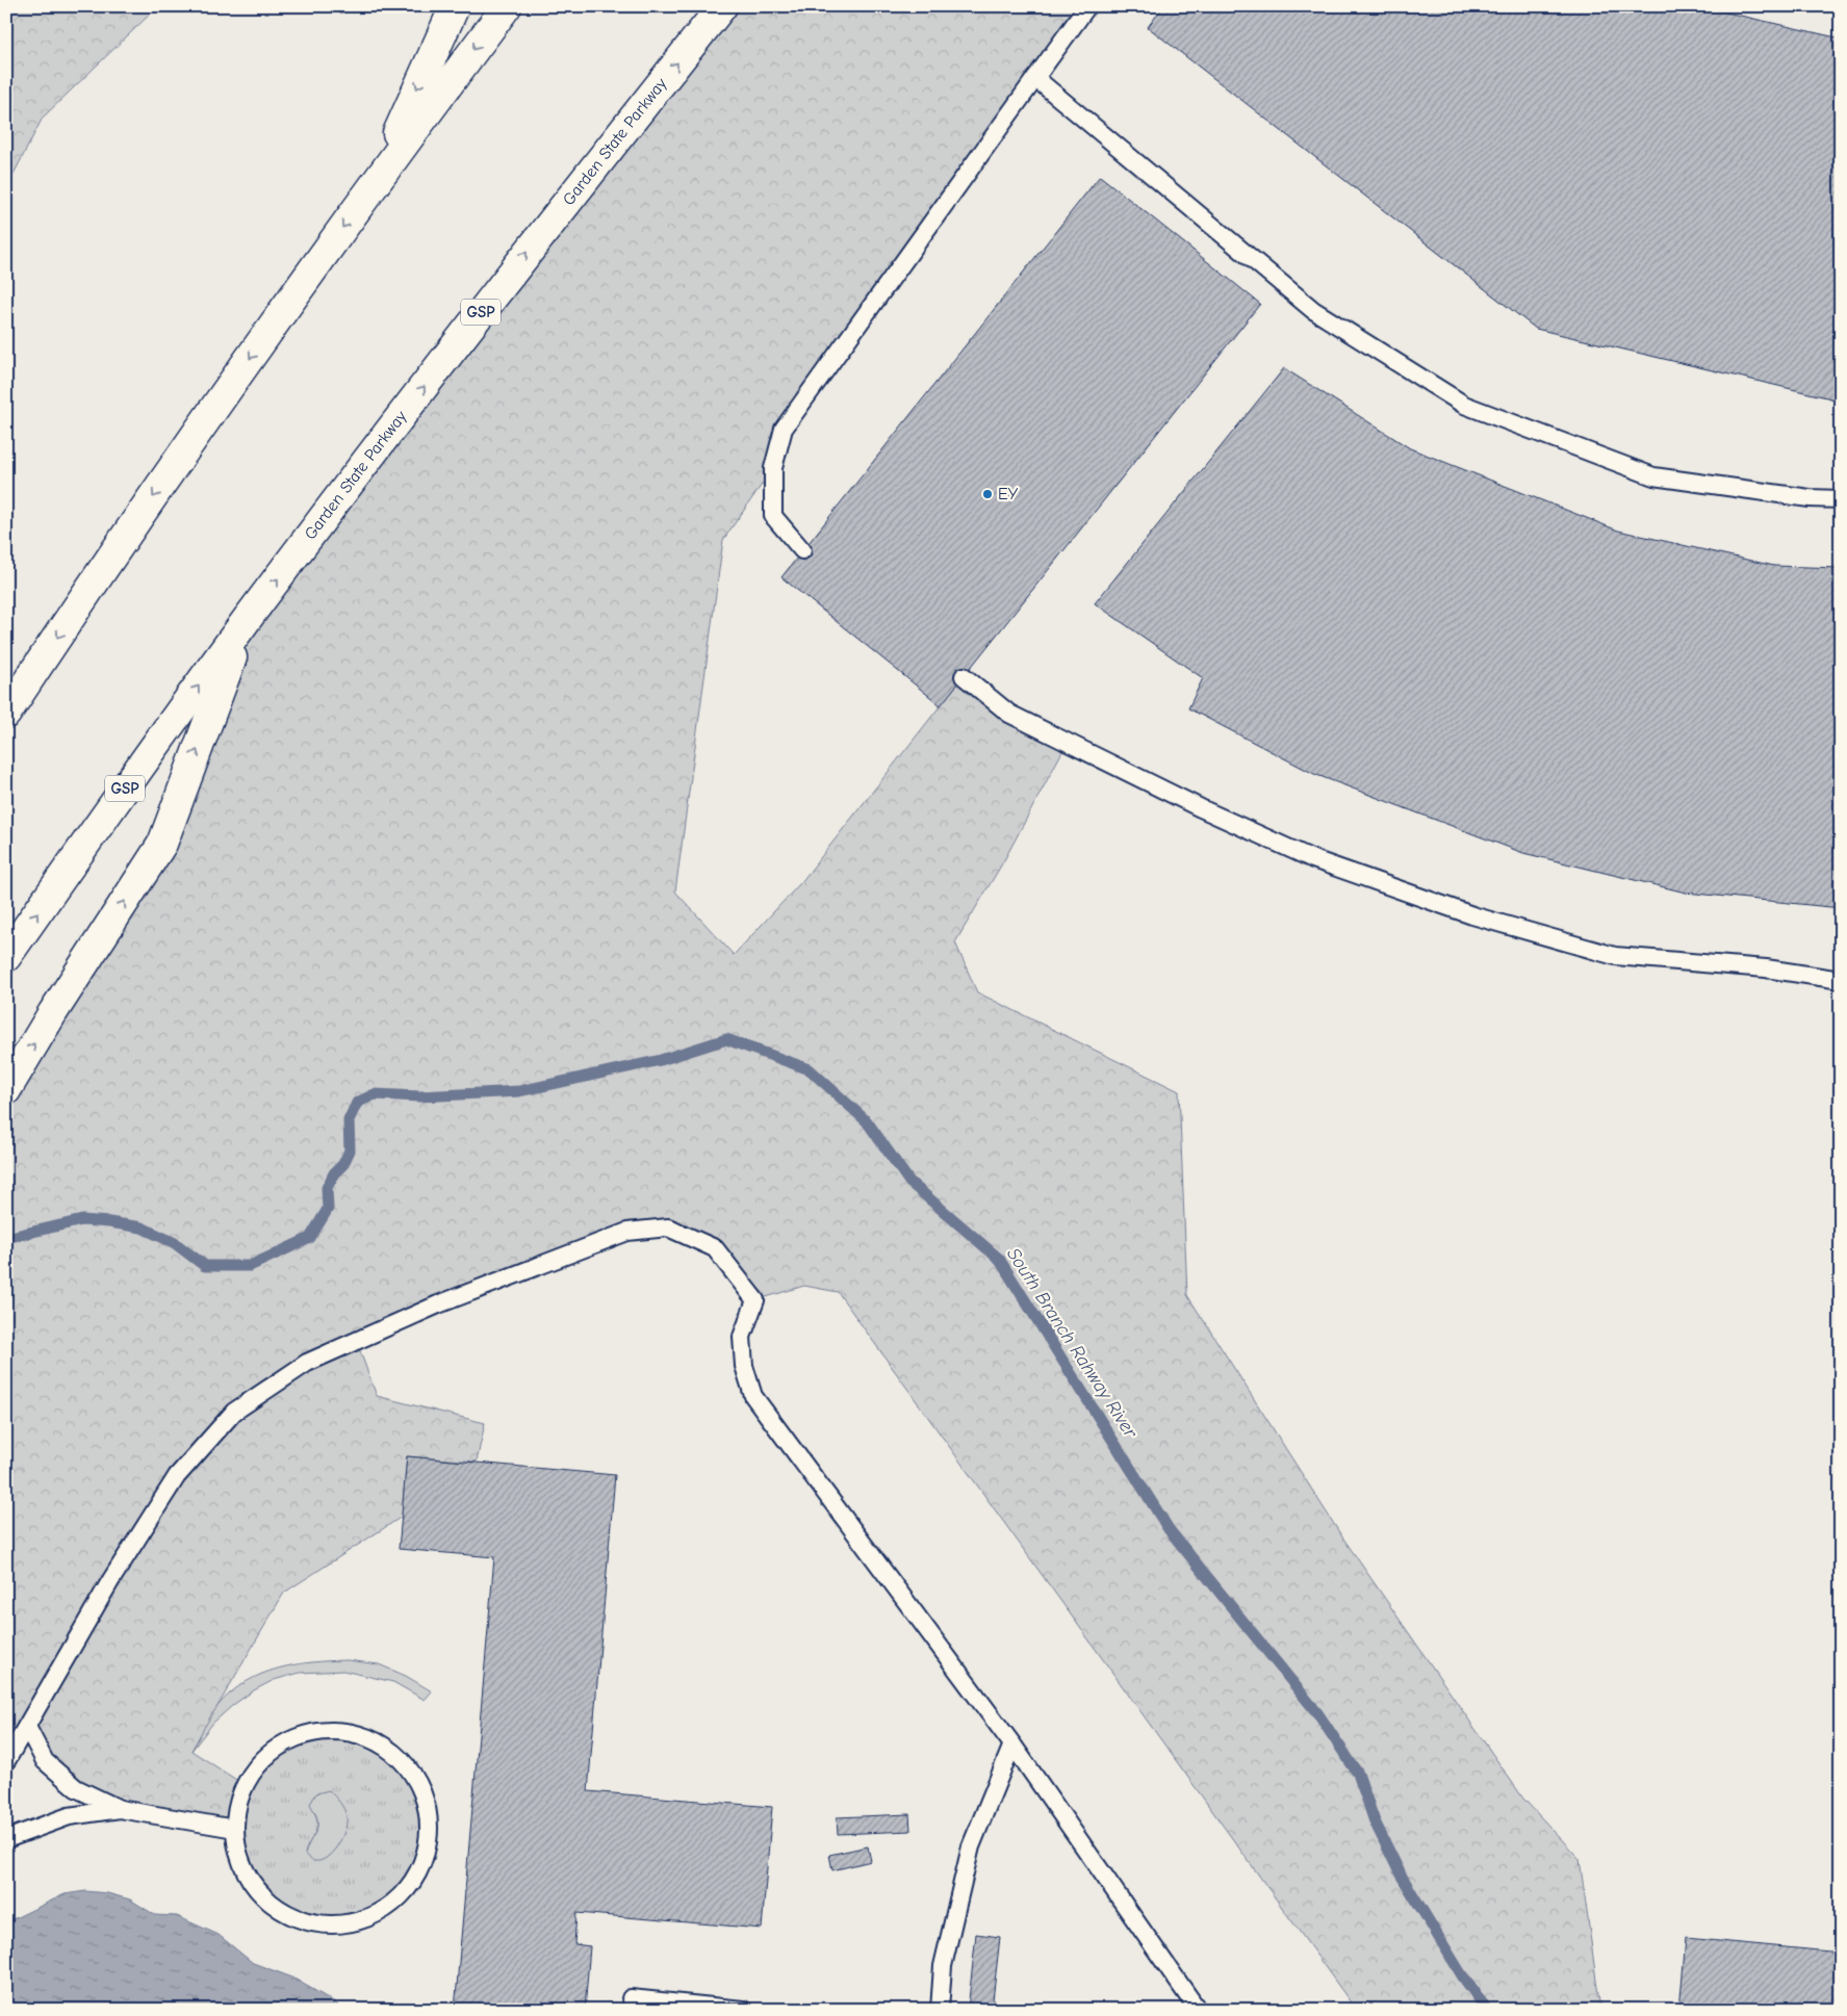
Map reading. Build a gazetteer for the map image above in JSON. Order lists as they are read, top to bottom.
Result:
{
  "streets": {
    "highway": ["Garden State Parkway", "GSP"]
  },
  "water": ["South Branch Rahway River"],
  "places": ["EY"]
}
